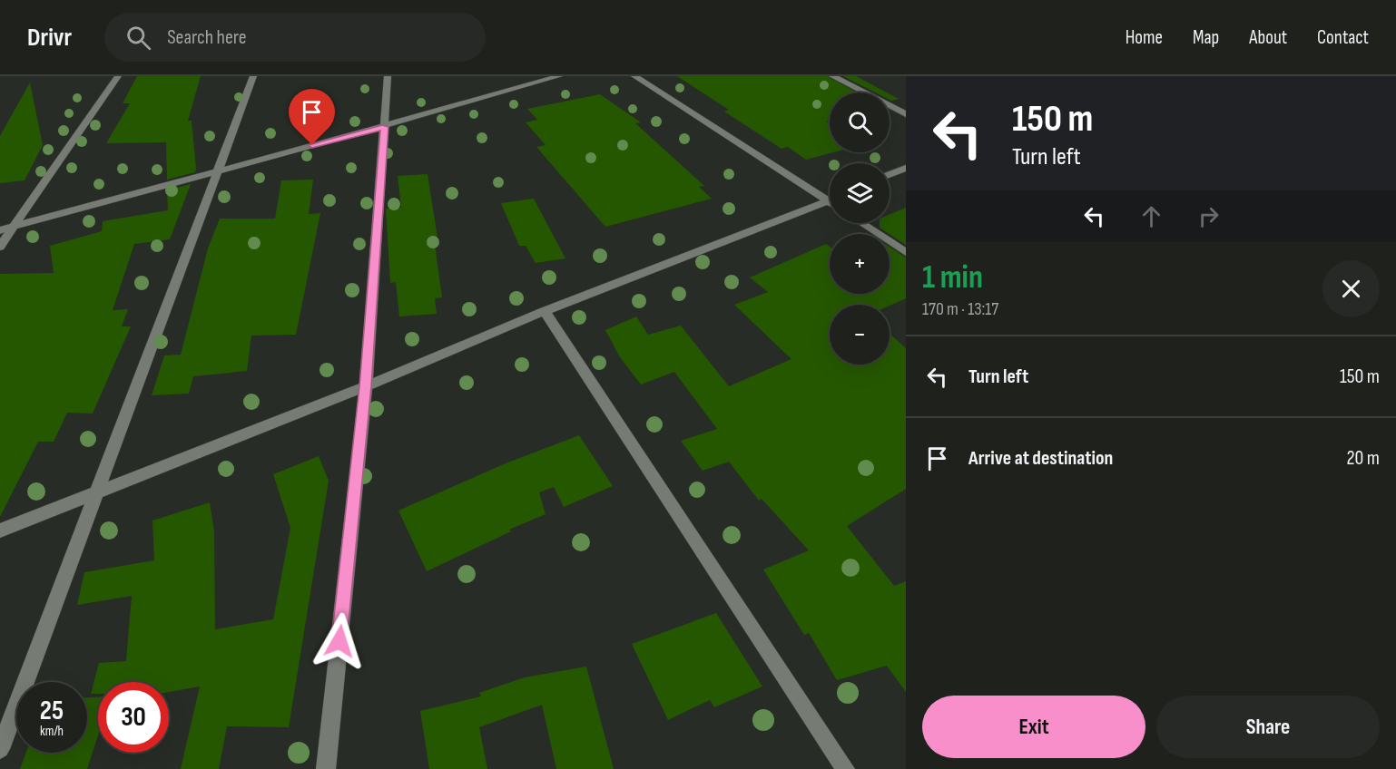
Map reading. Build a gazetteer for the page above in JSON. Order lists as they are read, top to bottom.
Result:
{
  "page": {
    "header": "Drivr",
    "search": "Search here",
    "nav": [
      "Home",
      "Map",
      "About",
      "Contact"
    ],
    "turn": ["150 m", "Turn left"],
    "map_buttons": ["+", "−"],
    "heading": ["1 min", "170 m · 13:17"],
    "list": [
      {
        "name": "Turn left",
        "value": "150 m"
      },
      {
        "name": "Arrive at destination",
        "value": "20 m"
      }
    ],
    "speed": "25 km/h",
    "limit": "30",
    "buttons": ["Exit", "Share"]
  }
}
